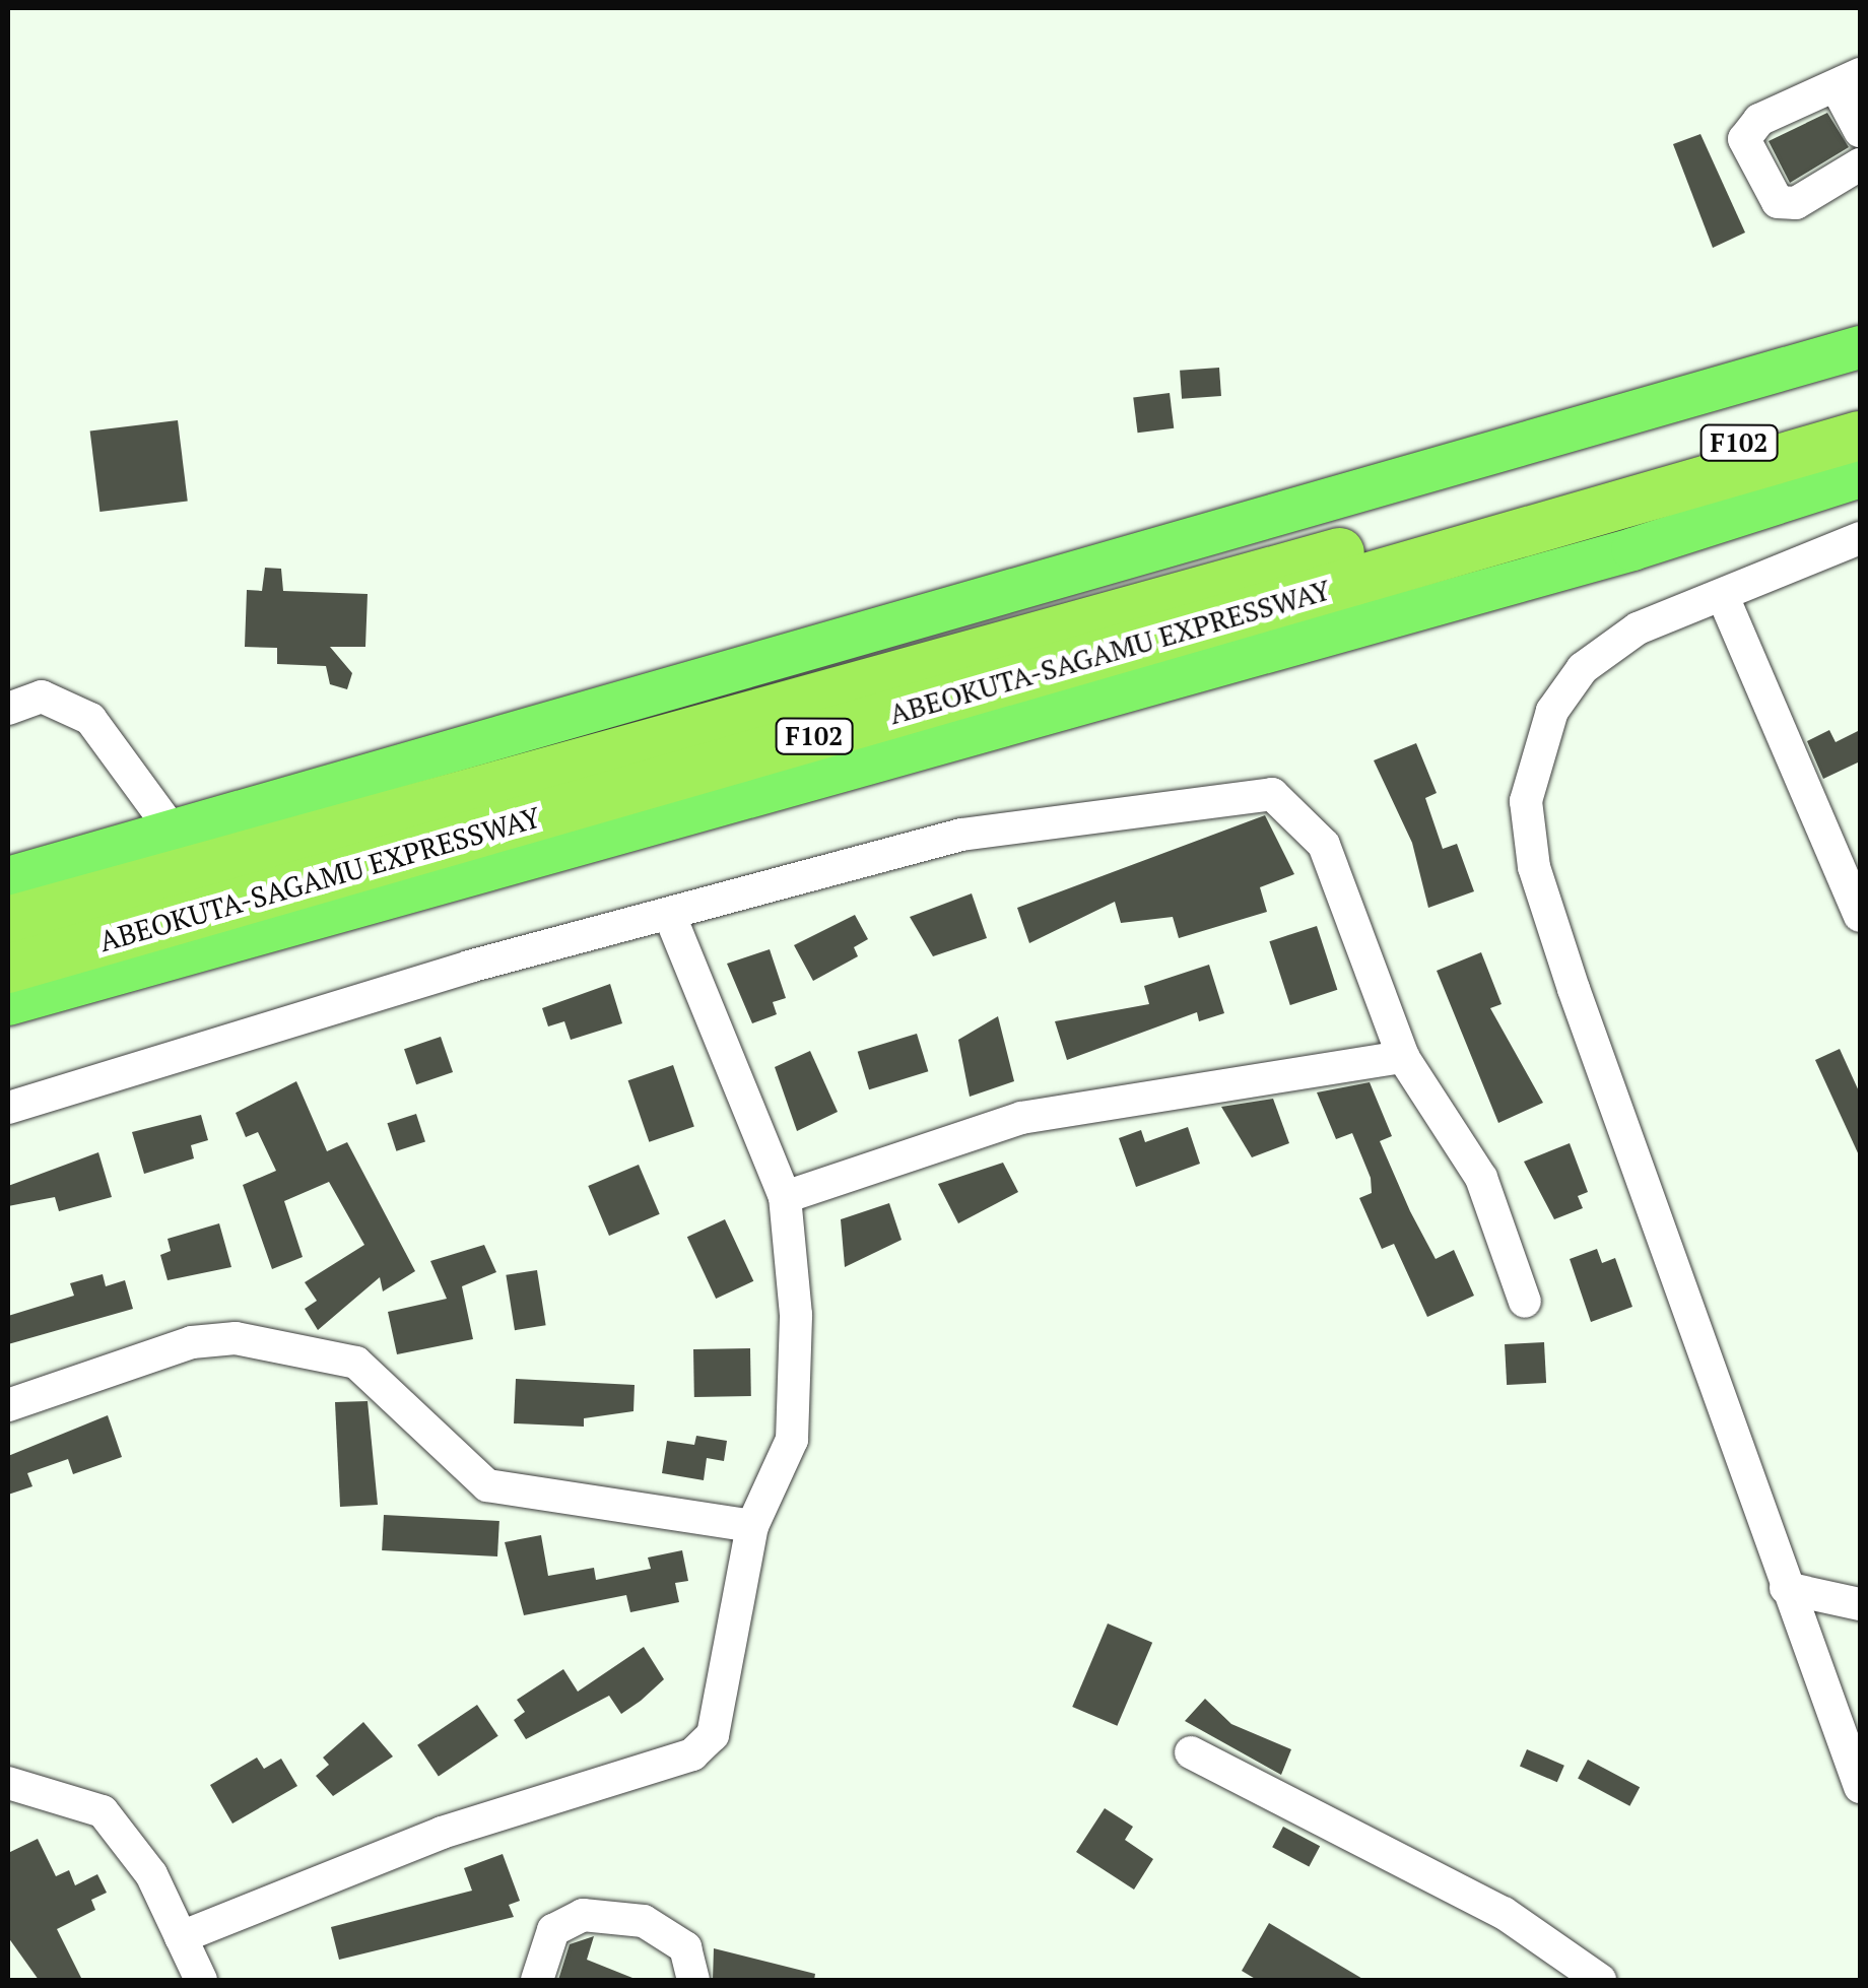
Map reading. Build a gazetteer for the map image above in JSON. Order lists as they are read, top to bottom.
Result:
{
  "streets": {
    "highway": ["F102", "ABEOKUTA-SAGAMU EXPRESSWAY"]
  }
}
